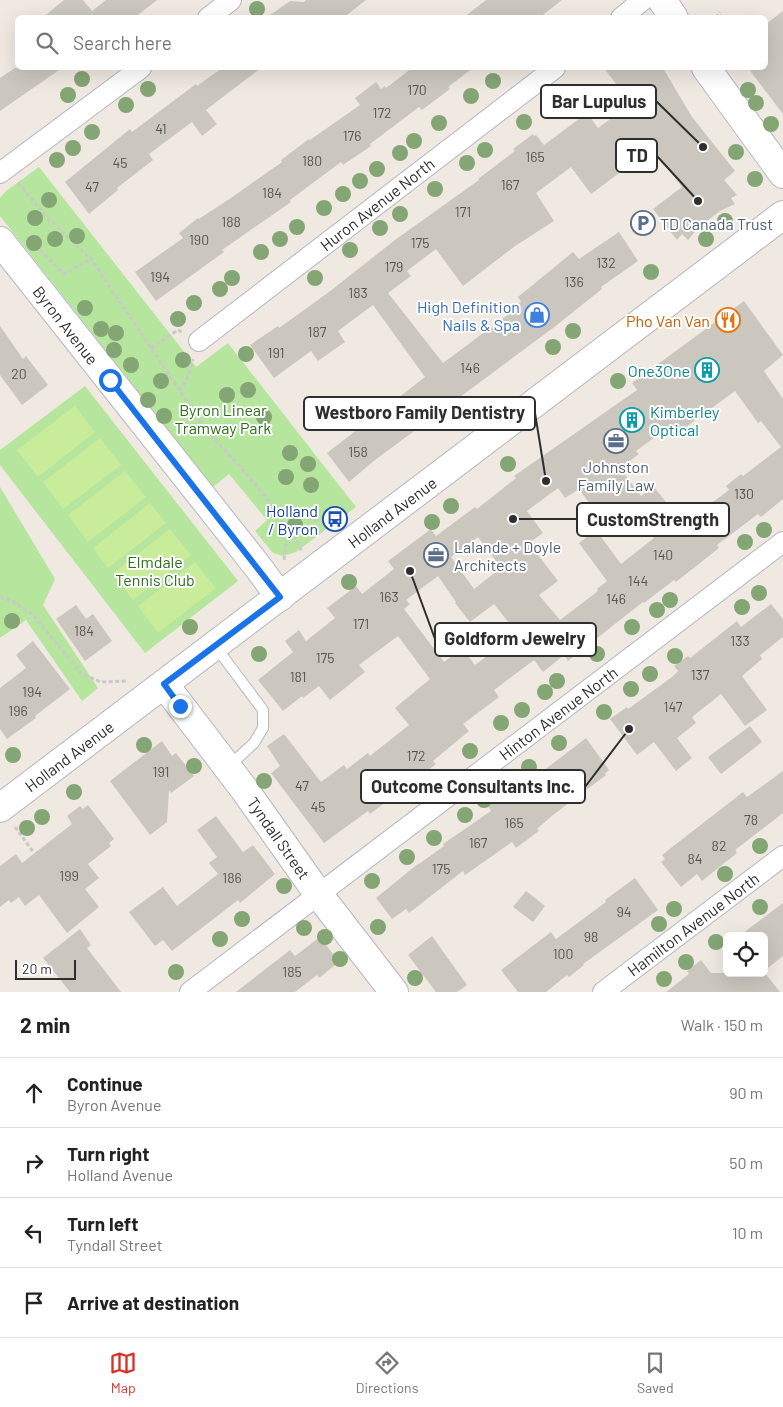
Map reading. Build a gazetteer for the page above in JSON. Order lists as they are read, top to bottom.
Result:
{
  "streets": {
    "street": [
      "Huron Avenue North",
      "Byron Avenue",
      "Holland Avenue",
      "Hinton Avenue North",
      "Tyndall Street",
      "Hamilton Avenue North"
    ]
  },
  "crossings": [
    ["Byron Avenue", "Holland Avenue"],
    ["Holland Avenue", "Tyndall Street"],
    ["Hinton Avenue North", "Tyndall Street"]
  ],
  "parks": ["Byron Linear Tramway Park", "Elmdale Tennis Club"],
  "places": {
    "other": [
      "Bar Lupulus",
      "TD",
      "Westboro Family Dentistry",
      "CustomStrength",
      "Goldform Jewelry",
      "Outcome Consultants Inc."
    ],
    "parking": ["TD Canada Trust"],
    "shop": ["High Definition Nails & Spa"],
    "restaurant": ["Pho Van Van"],
    "building": ["One3One", "Kimberley Optical"],
    "office": ["Johnston Family Law", "Lalande + Doyle Architects"],
    "bus stop": ["Holland / Byron"]
  },
  "house_numbers": [
    "170",
    "172",
    "41",
    "176",
    "165",
    "180",
    "45",
    "167",
    "47",
    "184",
    "171",
    "188",
    "190",
    "175",
    "132",
    "179",
    "194",
    "136",
    "183",
    "187",
    "191",
    "146",
    "20",
    "158",
    "130",
    "140",
    "144",
    "163",
    "146",
    "171",
    "184",
    "133",
    "175",
    "137",
    "181",
    "194",
    "147",
    "196",
    "172",
    "191",
    "47",
    "45",
    "78",
    "165",
    "167",
    "82",
    "84",
    "175",
    "199",
    "186",
    "94",
    "98",
    "100",
    "185"
  ],
  "scale_bar": "20 m",
  "page": {
    "search": "Search here",
    "scale": "20 m",
    "heading": ["2 min", "Walk · 150 m"],
    "list": [
      ["Continue", "Byron Avenue", "90 m"],
      ["Turn right", "Holland Avenue", "50 m"],
      ["Turn left", "Tyndall Street", "10 m"],
      "Arrive at destination"
    ],
    "nav": ["Map", "Directions", "Saved"]
  }
}
